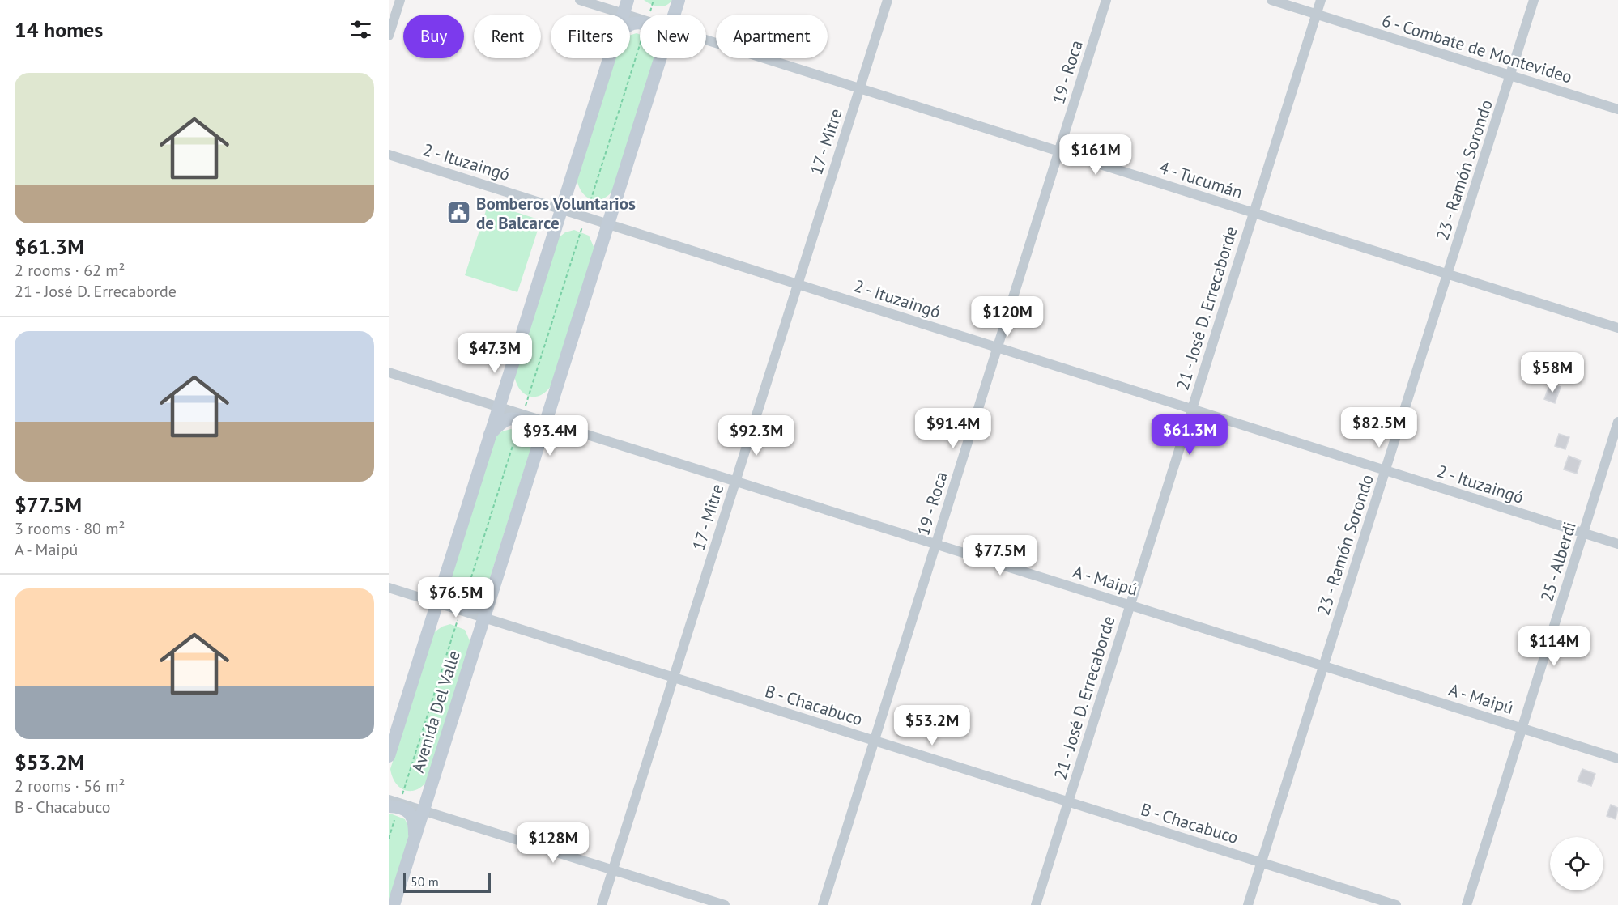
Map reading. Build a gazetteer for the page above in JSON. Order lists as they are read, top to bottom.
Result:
{
  "streets": {
    "street": [
      "6 - Combate de Montevideo",
      "19 - Roca",
      "17 - Mitre",
      "2 - Ituzaingó",
      "23 - Ramón Sorondo",
      "4 - Tucumán",
      "21 - José D. Errecaborde",
      "25 - Alberdi",
      "A - Maipú",
      "B - Chacabuco",
      "Avenida Del Valle"
    ]
  },
  "crossings": [
    ["6 - Combate de Montevideo", "23 - Ramón Sorondo"],
    ["6 - Combate de Montevideo", "21 - José D. Errecaborde"],
    ["19 - Roca", "2 - Ituzaingó"],
    ["19 - Roca", "4 - Tucumán"],
    ["19 - Roca", "A - Maipú"],
    ["19 - Roca", "B - Chacabuco"],
    ["17 - Mitre", "2 - Ituzaingó"],
    ["17 - Mitre", "4 - Tucumán"],
    ["17 - Mitre", "A - Maipú"],
    ["17 - Mitre", "B - Chacabuco"],
    ["2 - Ituzaingó", "23 - Ramón Sorondo"],
    ["2 - Ituzaingó", "21 - José D. Errecaborde"],
    ["2 - Ituzaingó", "25 - Alberdi"],
    ["2 - Ituzaingó", "Avenida Del Valle"],
    ["23 - Ramón Sorondo", "4 - Tucumán"],
    ["23 - Ramón Sorondo", "A - Maipú"],
    ["23 - Ramón Sorondo", "B - Chacabuco"],
    ["4 - Tucumán", "21 - José D. Errecaborde"],
    ["4 - Tucumán", "Avenida Del Valle"],
    ["21 - José D. Errecaborde", "A - Maipú"],
    ["21 - José D. Errecaborde", "B - Chacabuco"],
    ["25 - Alberdi", "A - Maipú"],
    ["A - Maipú", "Avenida Del Valle"],
    ["B - Chacabuco", "Avenida Del Valle"]
  ],
  "places": {
    "public building": ["Bomberos Voluntarios de Balcarce"]
  },
  "scale_bar": "50 m",
  "page": {
    "heading": "14 homes",
    "chip": [
      "Buy",
      "Rent",
      "Filters",
      "New",
      "Apartment"
    ],
    "list": [
      {
        "name": "$61.3M",
        "note": "2 rooms · 62 m² · 21 - José D. Errecaborde"
      },
      {
        "name": "$77.5M",
        "note": "3 rooms · 80 m² · A - Maipú"
      },
      {
        "name": "$53.2M",
        "note": "2 rooms · 56 m² · B - Chacabuco"
      }
    ],
    "price": [
      "$161M",
      "$120M",
      "$47.3M",
      "$58M",
      "$82.5M",
      "$91.4M",
      "$61.3M",
      "$93.4M",
      "$92.3M",
      "$77.5M",
      "$76.5M",
      "$114M",
      "$53.2M",
      "$128M"
    ],
    "scale": "50 m"
  }
}
